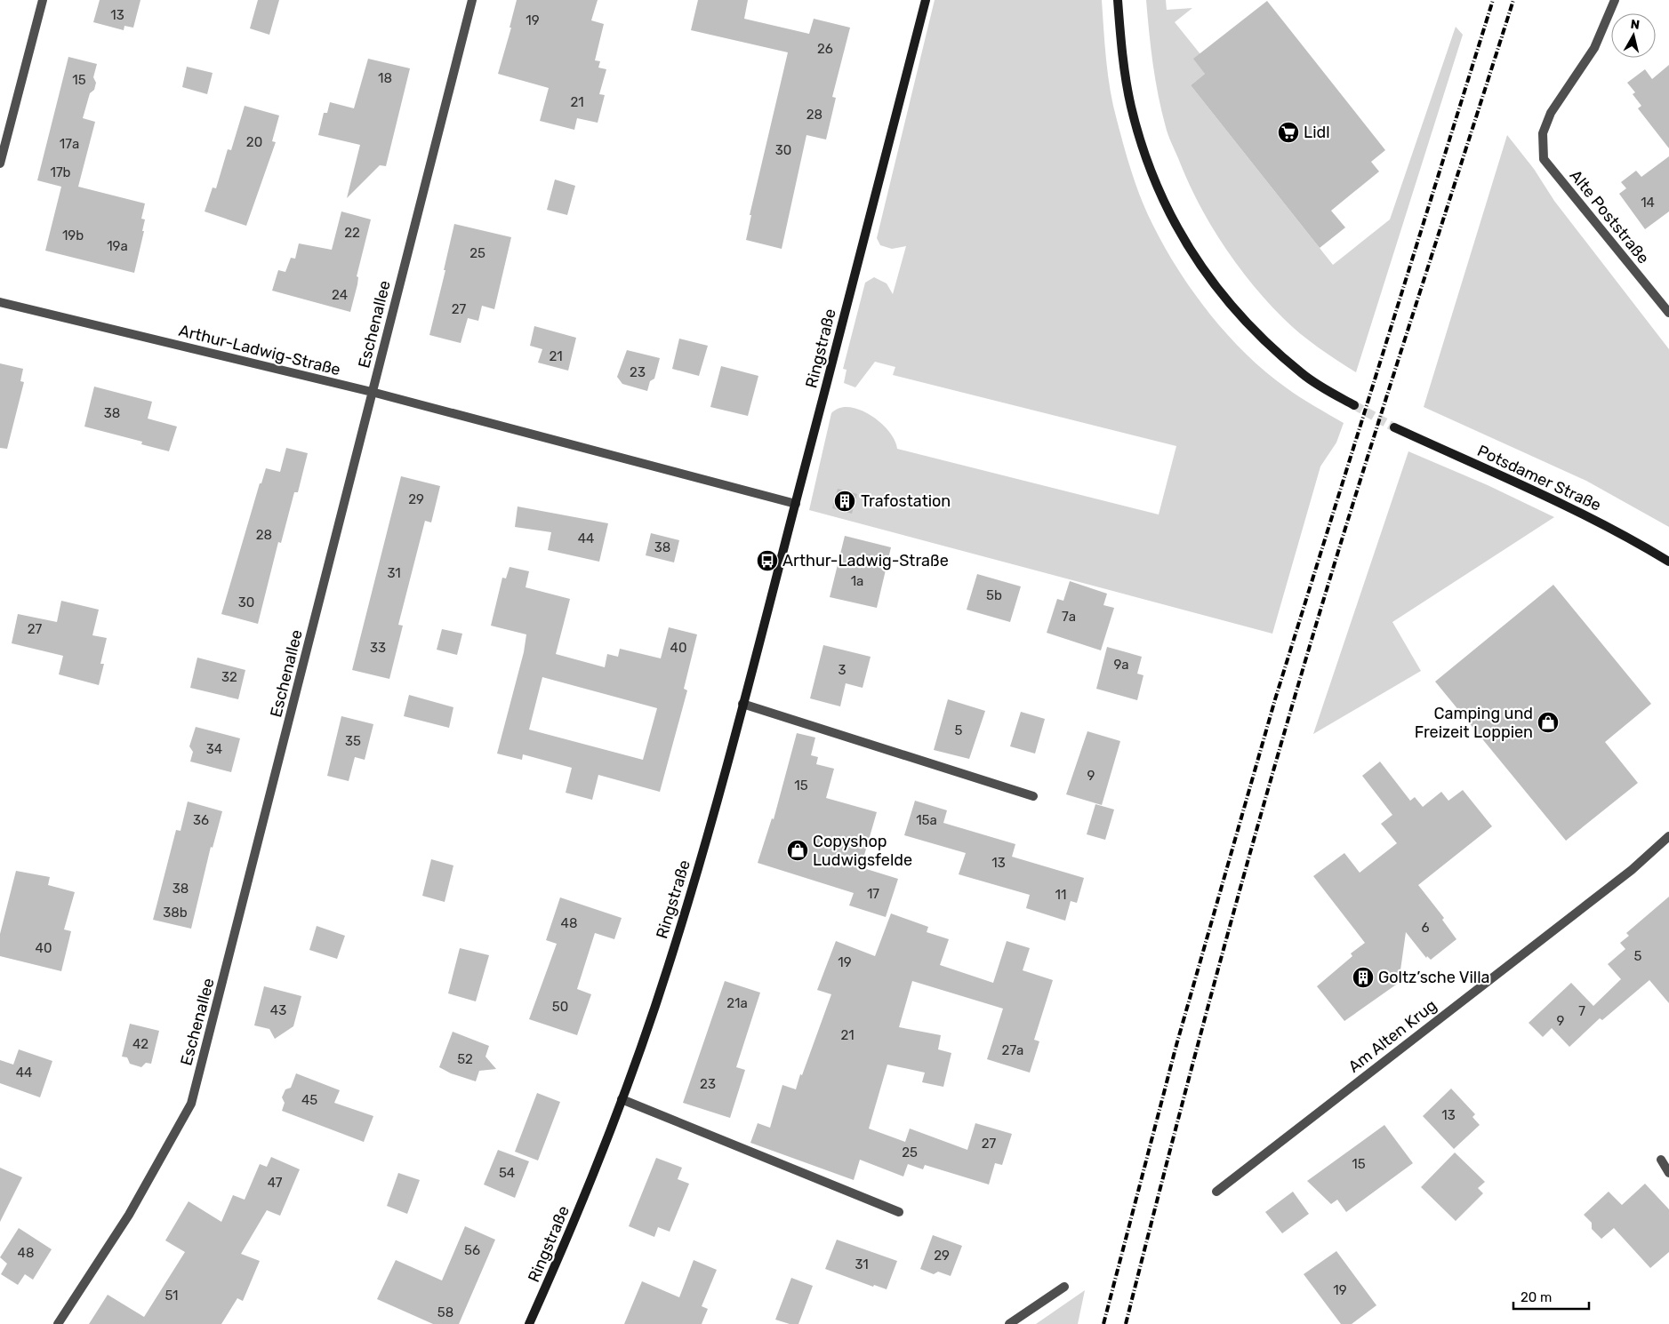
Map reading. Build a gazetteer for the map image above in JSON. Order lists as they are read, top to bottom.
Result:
{
  "streets": {
    "main road": ["Ringstraße", "Potsdamer Straße"],
    "street": [
      "Alte Poststraße",
      "Eschenallee",
      "Arthur-Ladwig-Straße",
      "Am Alten Krug"
    ]
  },
  "crossings": [
    ["Eschenallee", "Arthur-Ladwig-Straße"],
    ["Ringstraße", "Arthur-Ladwig-Straße"]
  ],
  "places": {
    "supermarket": ["Lidl"],
    "building": ["Trafostation", "Goltz’sche Villa"],
    "bus stop": ["Arthur-Ladwig-Straße"],
    "shop": ["Camping und Freizeit Loppien", "Copyshop Ludwigsfelde"]
  },
  "house_numbers": [
    "13",
    "19",
    "26",
    "18",
    "15",
    "21",
    "28",
    "20",
    "17a",
    "30",
    "17b",
    "14",
    "22",
    "19b",
    "19a",
    "25",
    "24",
    "27",
    "21",
    "23",
    "38",
    "29",
    "28",
    "44",
    "38",
    "31",
    "1a",
    "5b",
    "30",
    "7a",
    "27",
    "33",
    "40",
    "9a",
    "3",
    "32",
    "5",
    "35",
    "34",
    "9",
    "15",
    "36",
    "15a",
    "13",
    "38",
    "17",
    "11",
    "38b",
    "48",
    "6",
    "40",
    "5",
    "19",
    "21a",
    "50",
    "43",
    "7",
    "9",
    "21",
    "42",
    "27a",
    "52",
    "44",
    "23",
    "45",
    "13",
    "27",
    "25",
    "15",
    "54",
    "47",
    "56",
    "48",
    "29",
    "31",
    "19",
    "51",
    "58"
  ],
  "scale_bar": "20 m",
  "north": "top"
}
